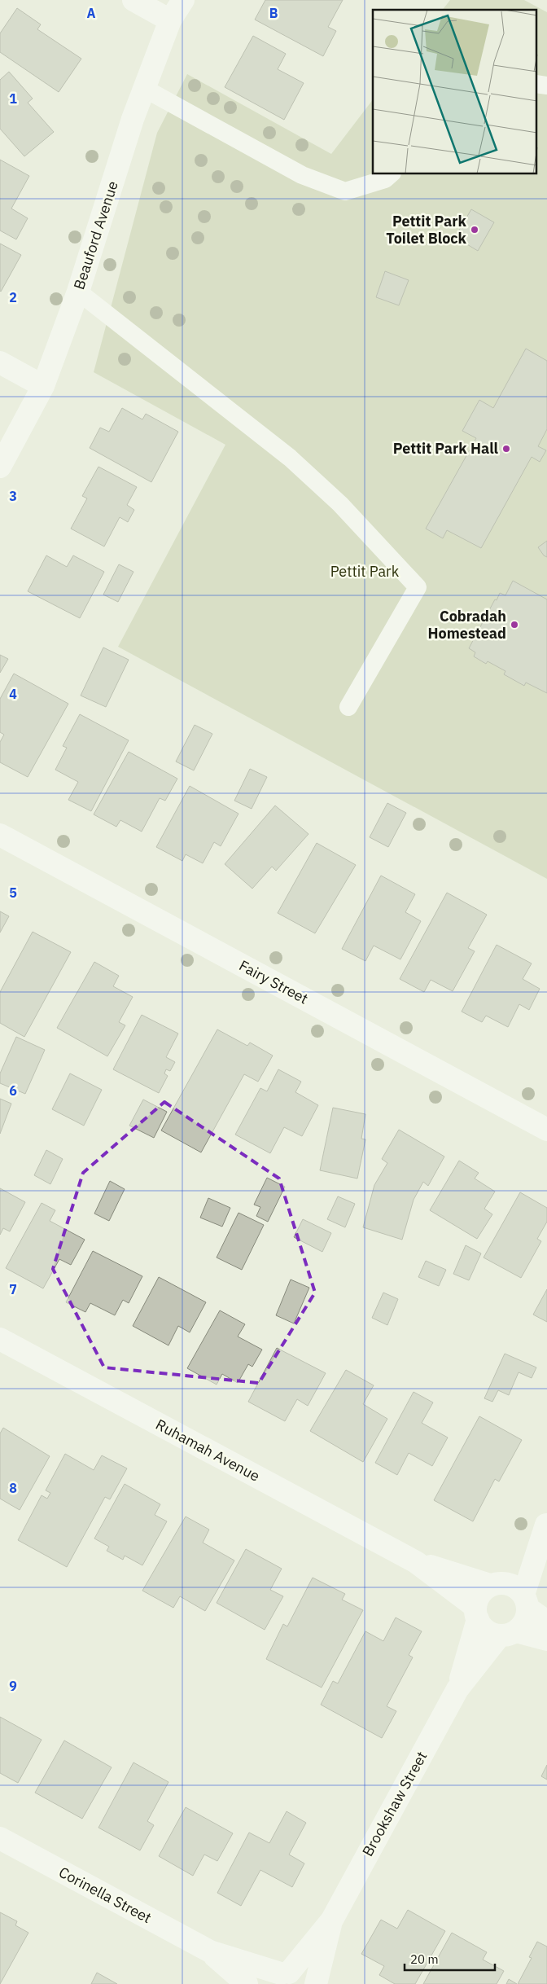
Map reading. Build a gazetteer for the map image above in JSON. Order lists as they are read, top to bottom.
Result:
{
  "streets": {
    "street": [
      "Beauford Avenue",
      "Fairy Street",
      "Ruhamah Avenue",
      "Brookshaw Street",
      "Corinella Street"
    ]
  },
  "crossings": [
    ["Ruhamah Avenue", "Brookshaw Street"],
    ["Brookshaw Street", "Corinella Street"]
  ],
  "parks": ["Pettit Park"],
  "places": ["Pettit Park Toilet Block", "Pettit Park Hall", "Cobradah Homestead"],
  "scale_bar": "20 m",
  "grid": {
    "columns": ["A", "B"],
    "rows": [
      "1",
      "2",
      "3",
      "4",
      "5",
      "6",
      "7",
      "8",
      "9"
    ]
  }
}
